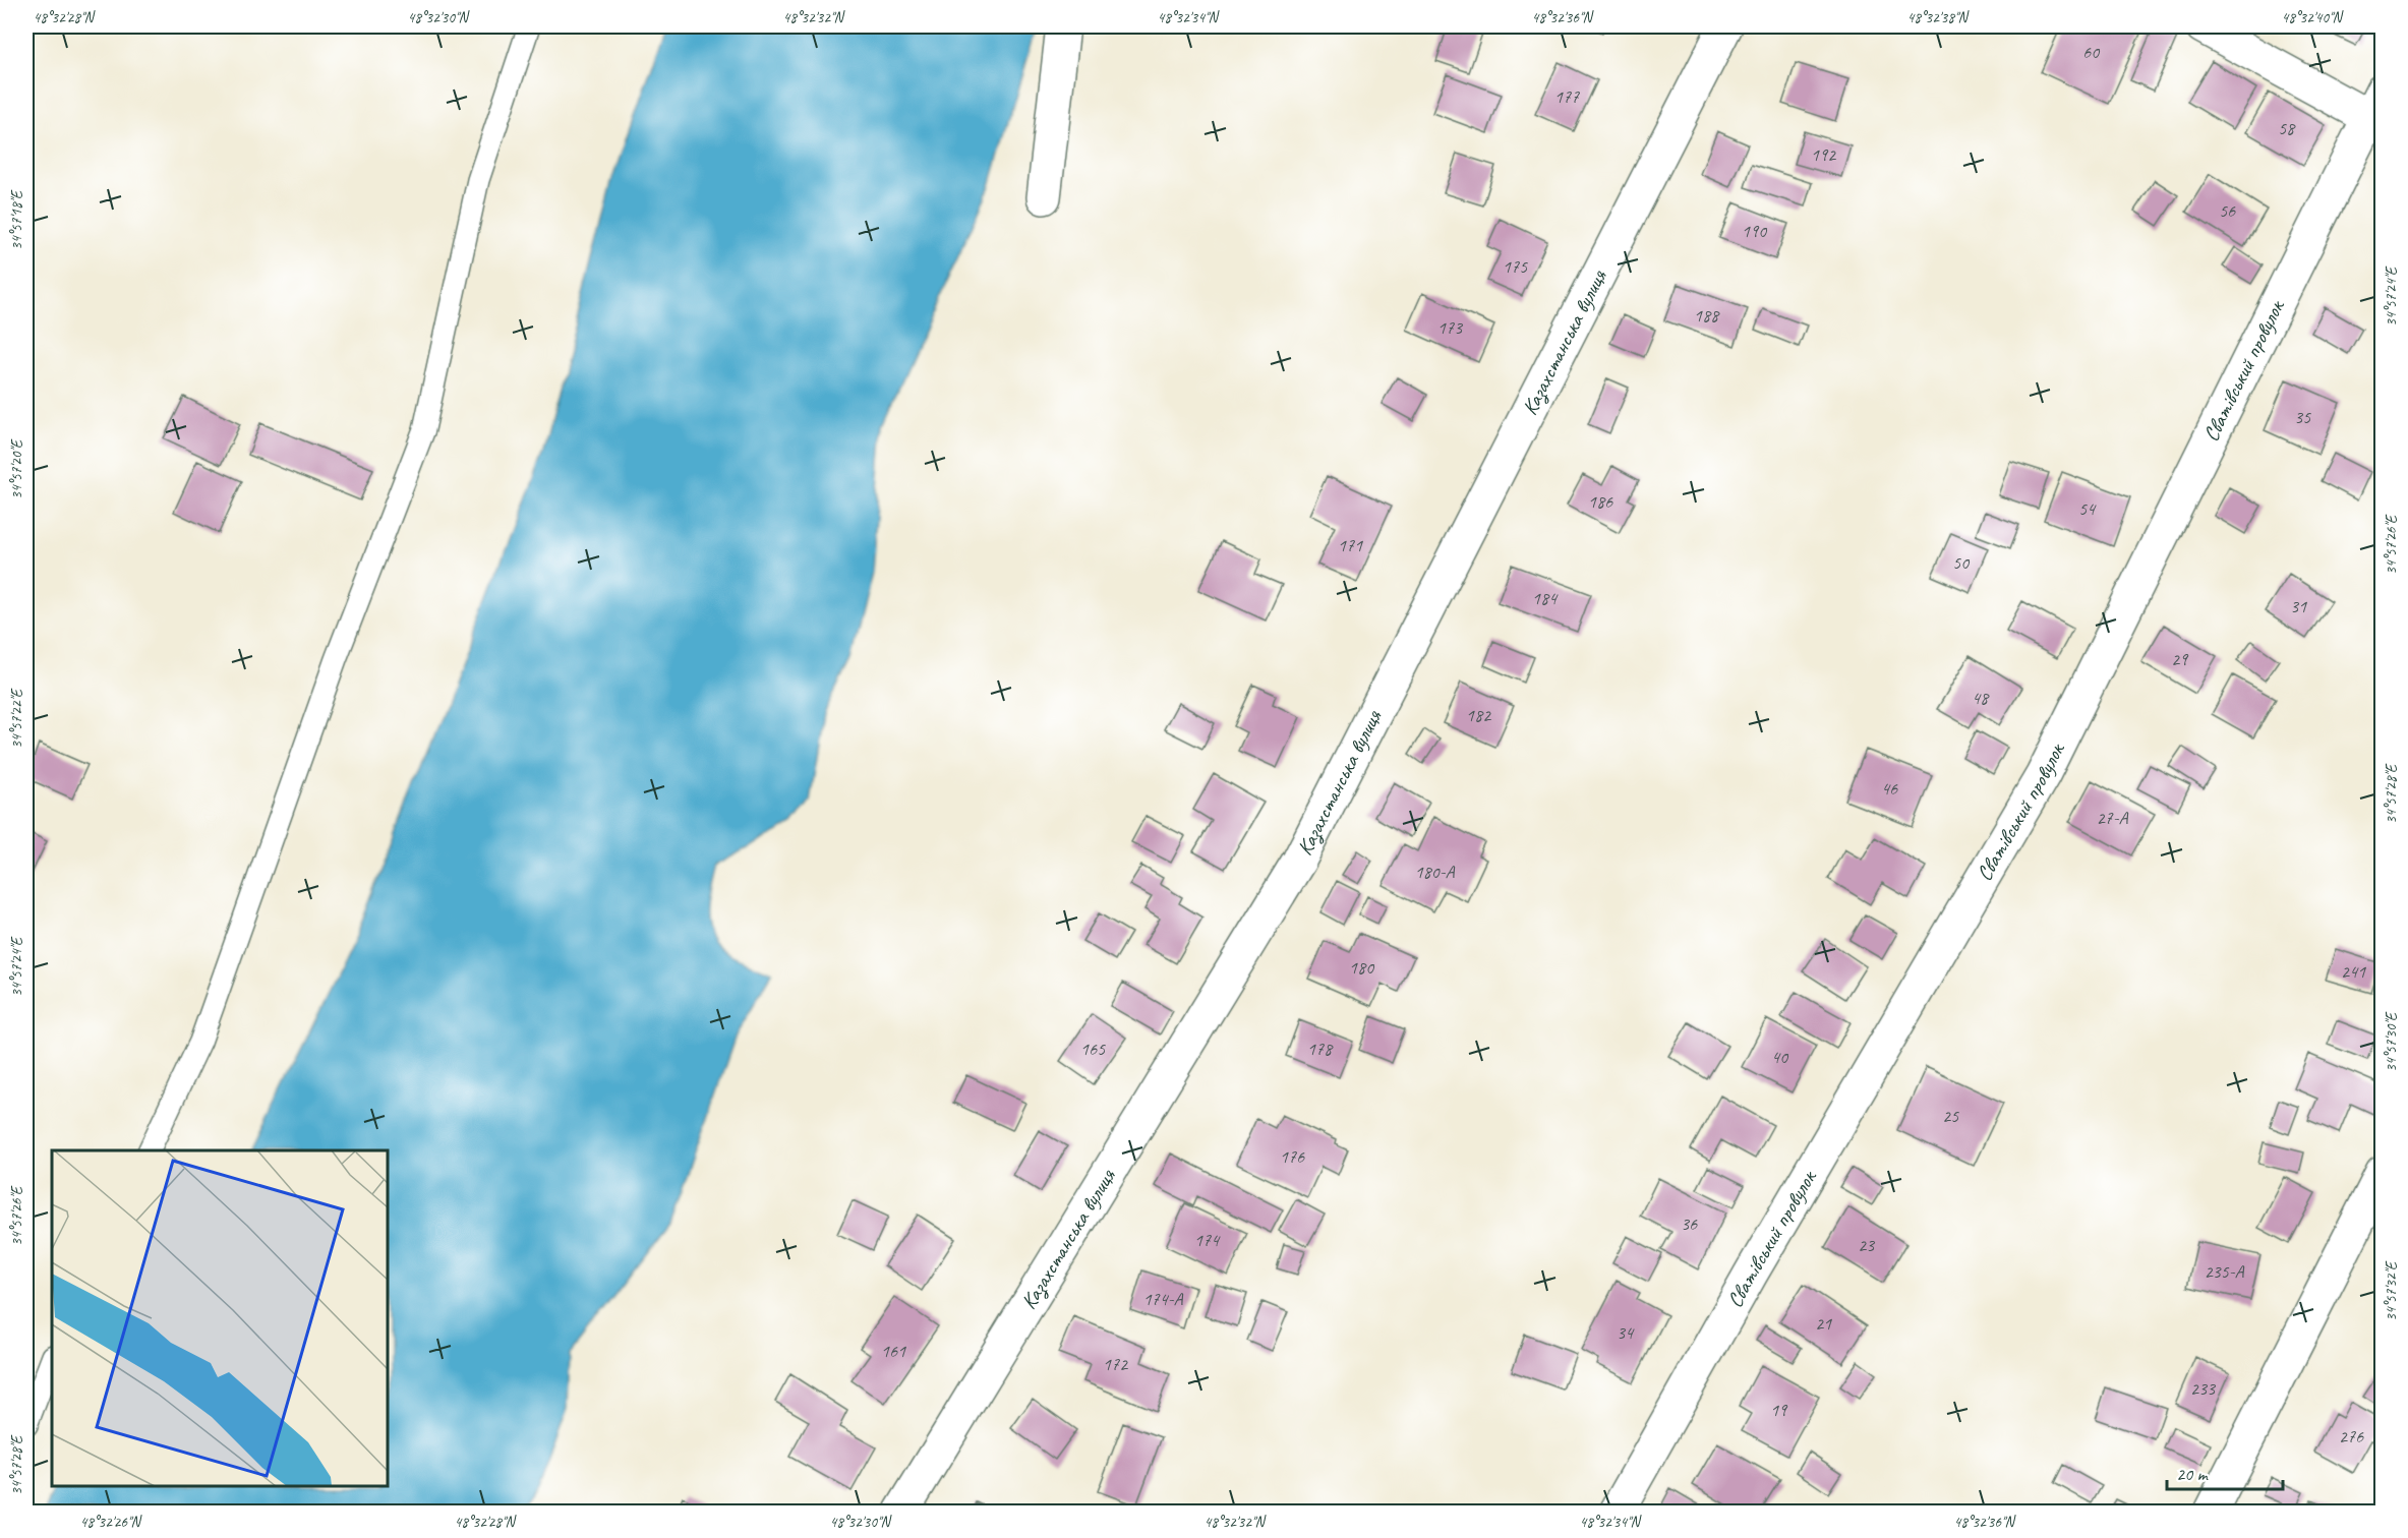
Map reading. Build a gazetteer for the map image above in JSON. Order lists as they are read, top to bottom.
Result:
{
  "streets": {
    "street": ["Казахстанська вулиця", "Сватівський провулок"]
  },
  "house_numbers": [
    "60",
    "177",
    "58",
    "192",
    "56",
    "190",
    "175",
    "188",
    "173",
    "35",
    "186",
    "54",
    "171",
    "50",
    "184",
    "31",
    "29",
    "48",
    "182",
    "46",
    "27-А",
    "180-А",
    "180",
    "241",
    "165",
    "178",
    "40",
    "25",
    "176",
    "36",
    "174",
    "23",
    "235-А",
    "174-А",
    "21",
    "34",
    "161",
    "172",
    "233",
    "19",
    "276"
  ],
  "scale_bar": "20 m",
  "coordinates": [
    "48°32'28\"N",
    "48°32'30\"N",
    "48°32'32\"N",
    "48°32'34\"N",
    "48°32'36\"N",
    "48°32'38\"N",
    "48°32'40\"N",
    "34°57'18\"E",
    "34°57'24\"E",
    "34°57'20\"E",
    "34°57'26\"E",
    "34°57'22\"E",
    "34°57'28\"E",
    "34°57'30\"E",
    "34°57'32\"E",
    "48°32'26\"N"
  ]
}
